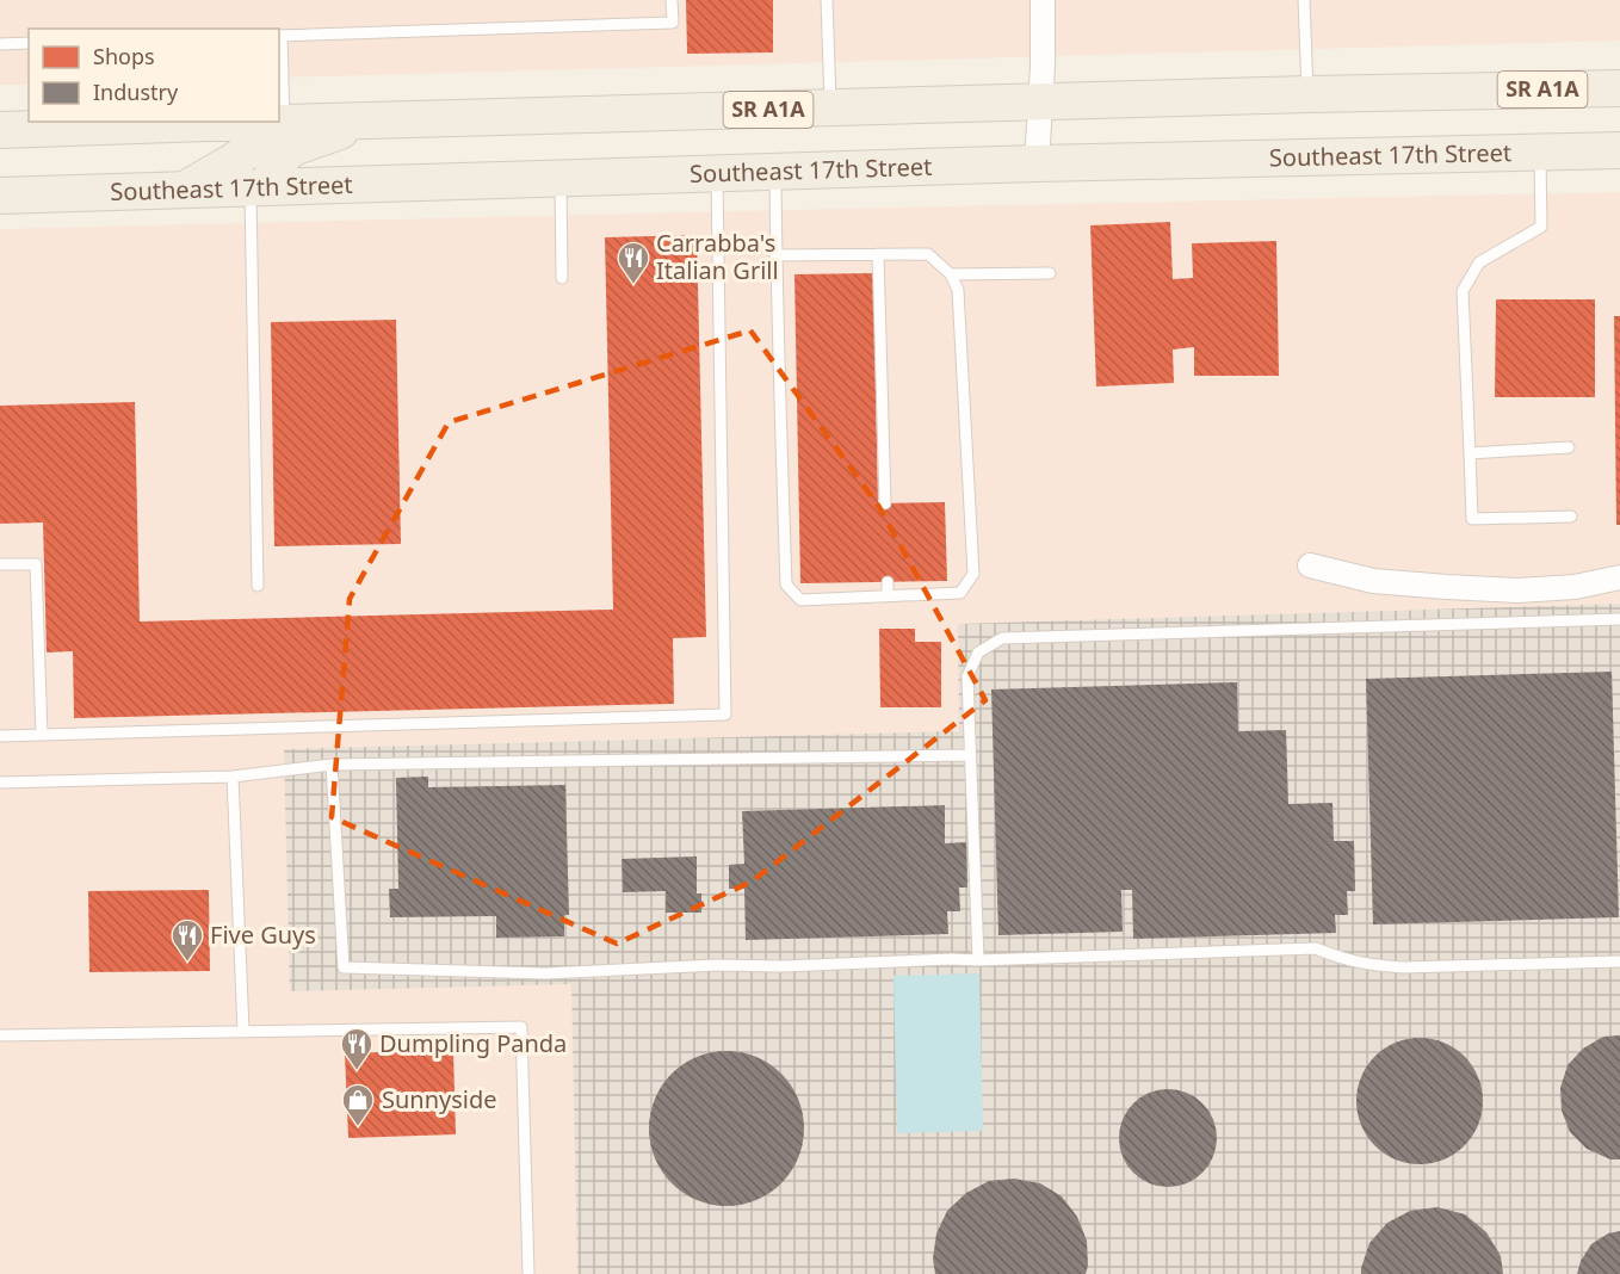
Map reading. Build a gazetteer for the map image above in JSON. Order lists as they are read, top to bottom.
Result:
{
  "streets": {
    "main road": ["SR A1A", "Southeast 17th Street"]
  },
  "places": {
    "restaurant": ["Carrabba's Italian Grill", "Five Guys", "Dumpling Panda"],
    "shop": ["Sunnyside"]
  },
  "legend": ["Shops", "Industry"]
}
